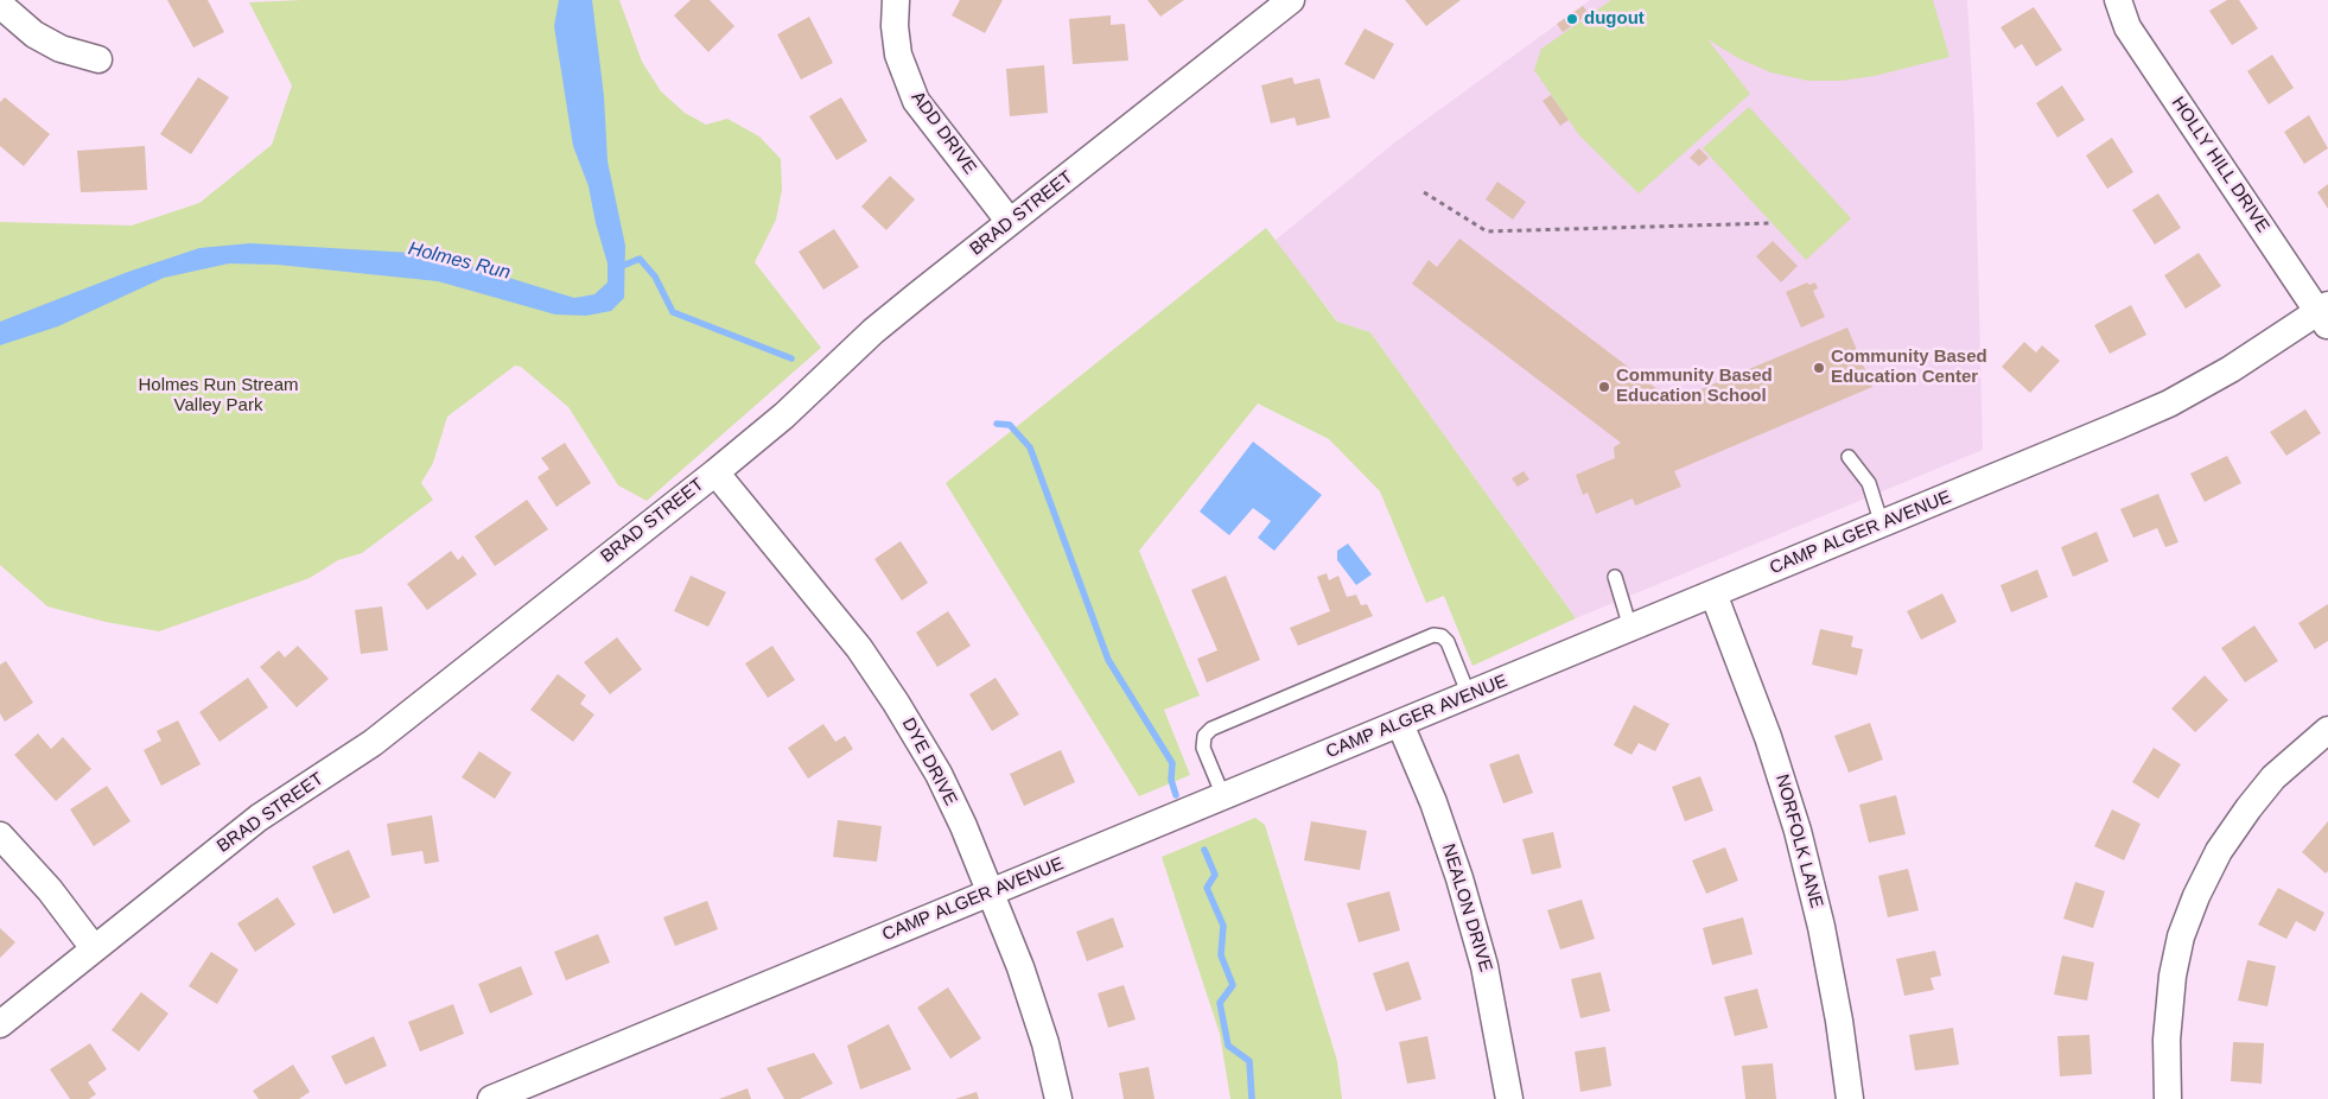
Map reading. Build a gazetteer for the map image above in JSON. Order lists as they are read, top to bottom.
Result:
{
  "streets": {
    "street": [
      "ADD DRIVE",
      "HOLLY HILL DRIVE",
      "BRAD STREET",
      "CAMP ALGER AVENUE",
      "DYE DRIVE",
      "NORFOLK LANE",
      "NEALON DRIVE"
    ]
  },
  "crossings": [
    ["ADD DRIVE", "BRAD STREET"],
    ["HOLLY HILL DRIVE", "CAMP ALGER AVENUE"],
    ["BRAD STREET", "DYE DRIVE"],
    ["CAMP ALGER AVENUE", "DYE DRIVE"],
    ["CAMP ALGER AVENUE", "NORFOLK LANE"],
    ["CAMP ALGER AVENUE", "NEALON DRIVE"]
  ],
  "water": ["Holmes Run"],
  "parks": ["Holmes Run Stream Valley Park"],
  "places": ["dugout", "Community Based Education Center", "Community Based Education School"]
}
